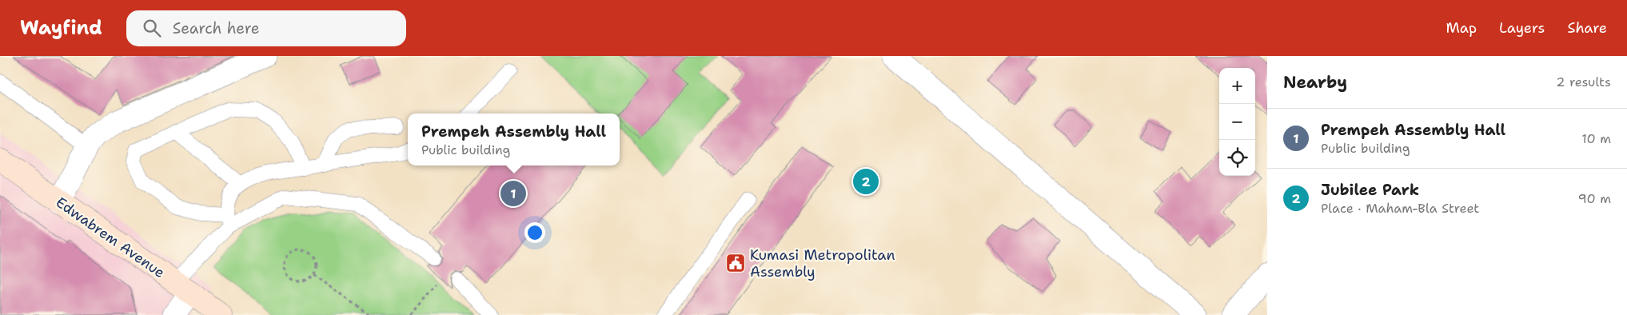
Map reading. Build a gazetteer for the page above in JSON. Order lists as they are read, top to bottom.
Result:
{
  "streets": {
    "street": ["Edwabrem Avenue"]
  },
  "places": {
    "public building": ["Kumasi Metropolitan Assembly"]
  },
  "page": {
    "header": "Wayfind",
    "search": "Search here",
    "nav": ["Map", "Layers", "Share"],
    "heading": ["Nearby", "2 results"],
    "map_buttons": ["+", "−"],
    "list": [
      {
        "mark": "1",
        "name": "Prempeh Assembly Hall",
        "note": "Public building",
        "value": "10 m"
      },
      {
        "mark": "2",
        "name": "Jubilee Park",
        "note": "Place · Maham-Bla Street",
        "value": "90 m"
      }
    ],
    "popup": ["Prempeh Assembly Hall", "Public building"],
    "pins": ["2", "1"]
  }
}
